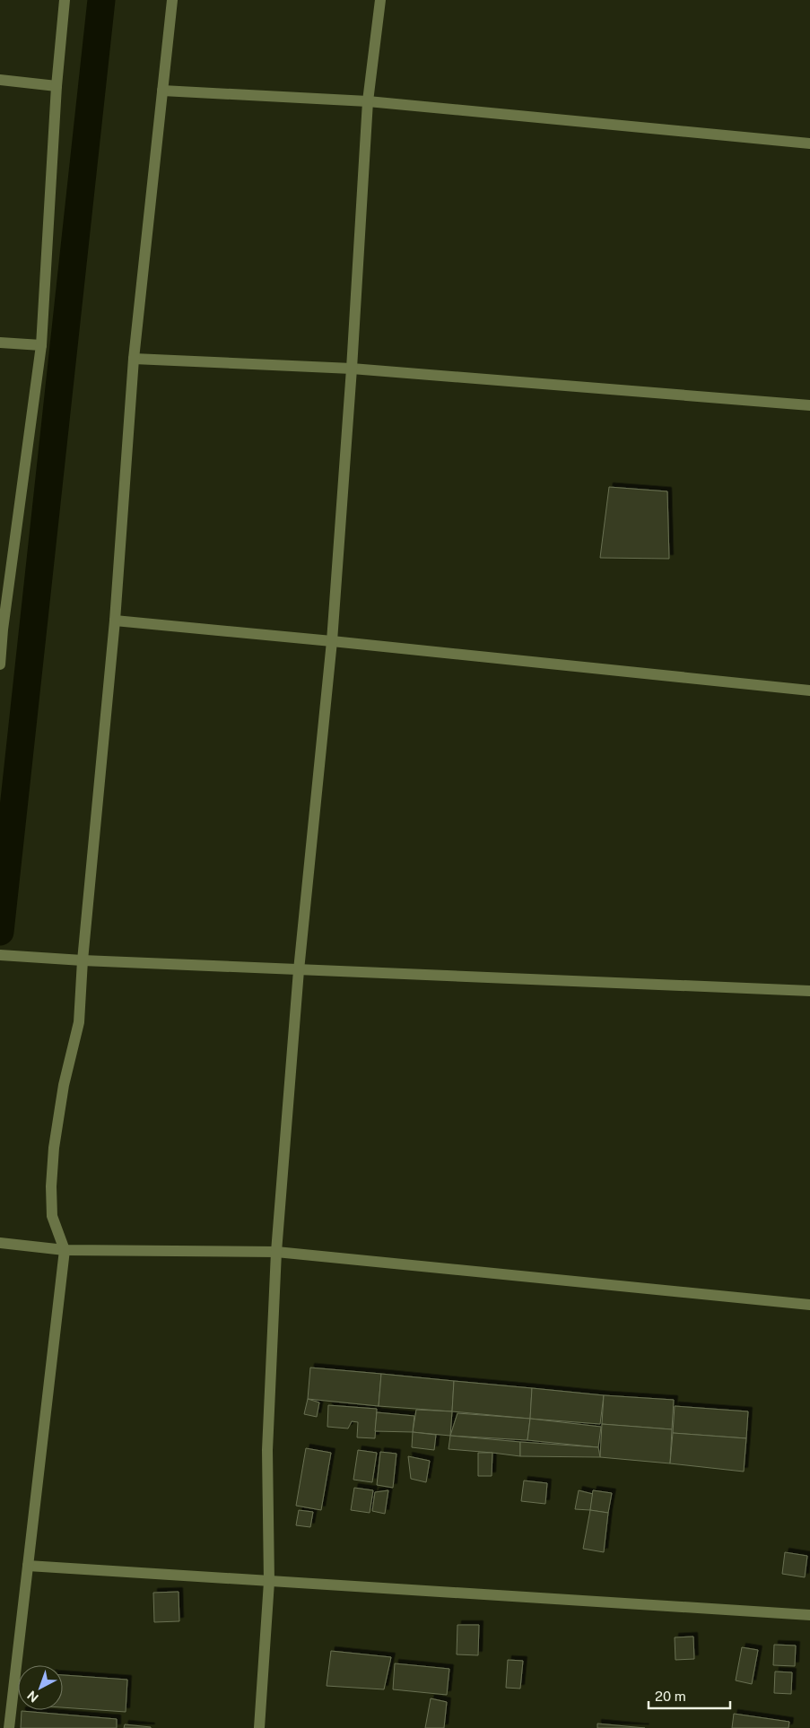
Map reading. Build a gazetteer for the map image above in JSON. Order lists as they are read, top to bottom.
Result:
{
  "scale_bar": "20 m",
  "north": "bottom left"
}
